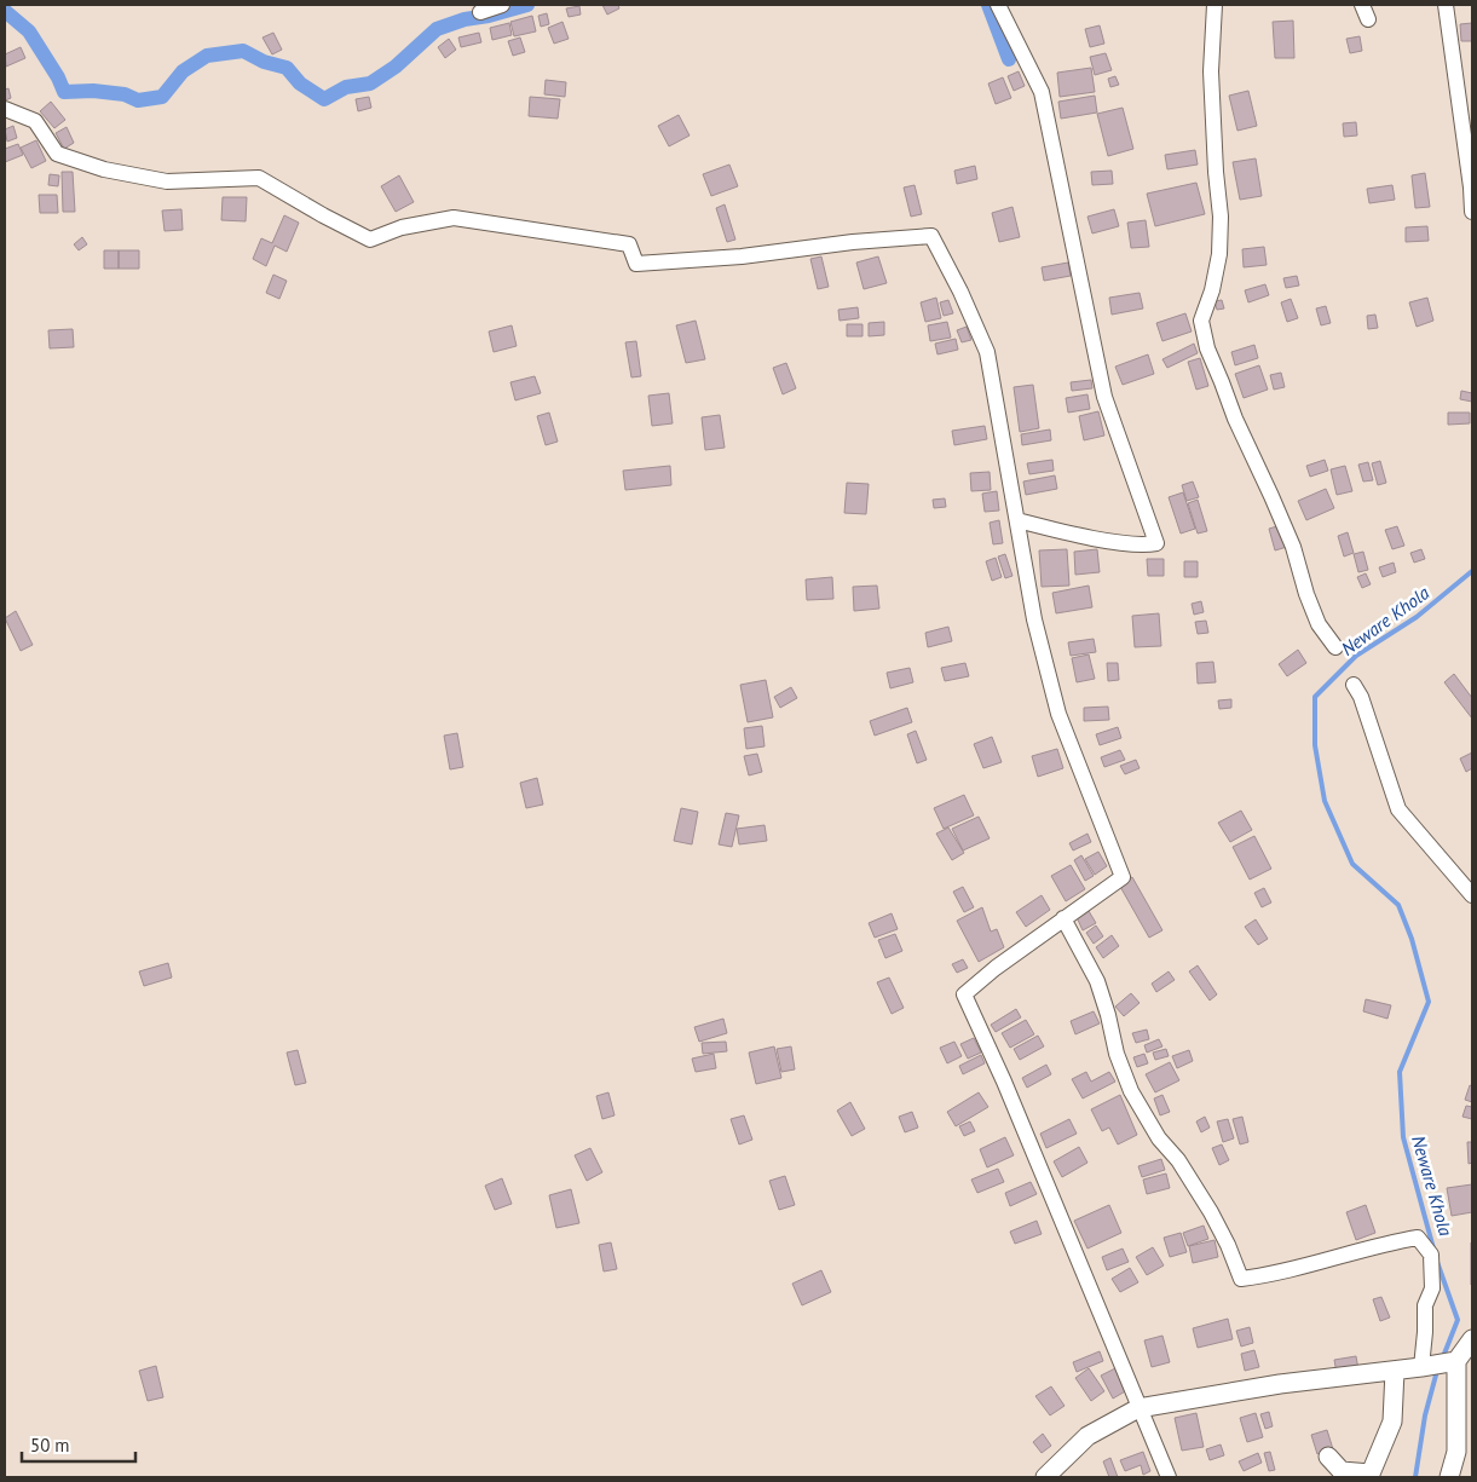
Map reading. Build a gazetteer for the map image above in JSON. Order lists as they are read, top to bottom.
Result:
{
  "water": ["Neware Khola"],
  "scale_bar": "50 m"
}
